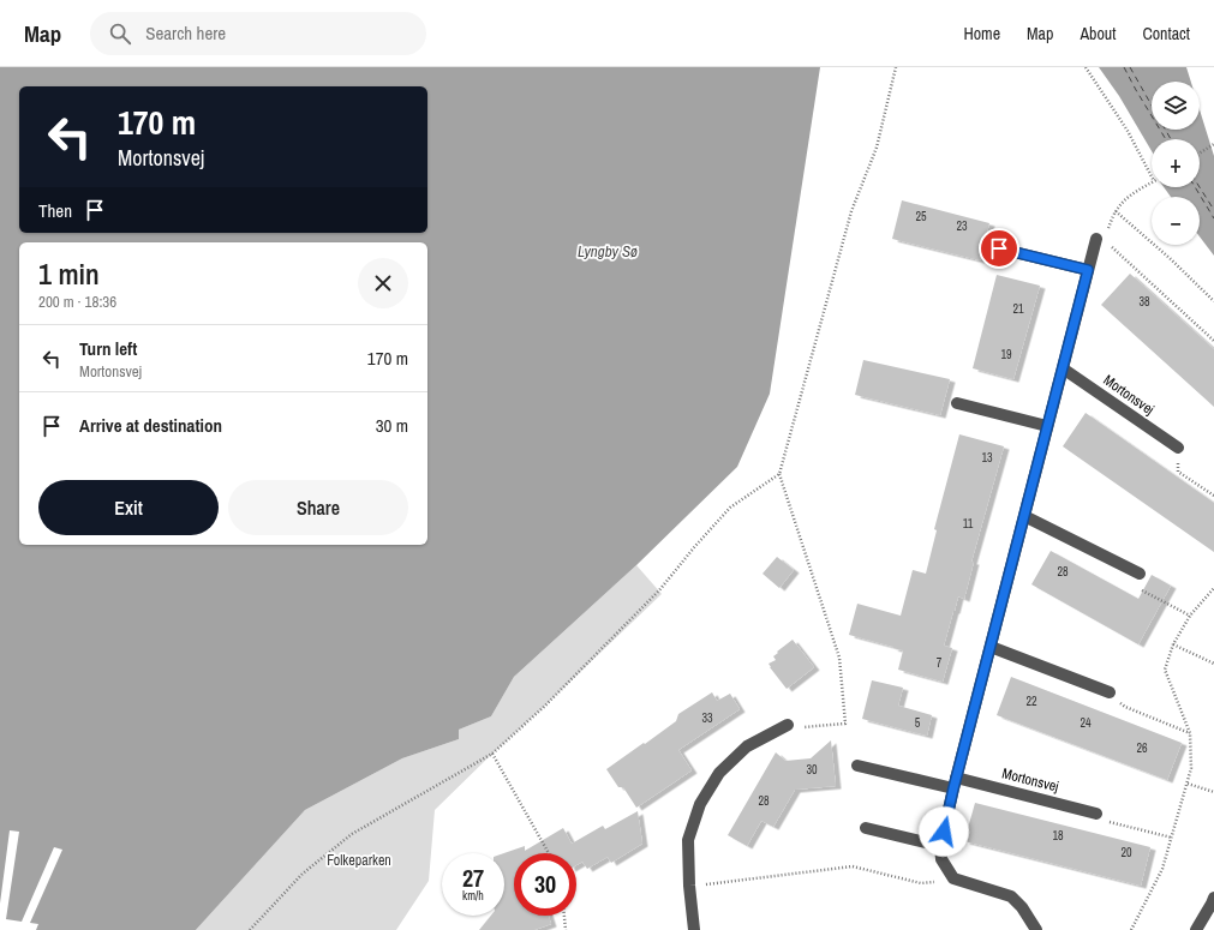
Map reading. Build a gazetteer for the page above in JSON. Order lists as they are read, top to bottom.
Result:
{
  "streets": {
    "street": ["Mortonsvej"]
  },
  "water": ["Lyngby Sø"],
  "parks": ["Folkeparken"],
  "house_numbers": [
    "25",
    "23",
    "38",
    "21",
    "19",
    "13",
    "11",
    "28",
    "7",
    "22",
    "33",
    "5",
    "24",
    "26",
    "30",
    "28",
    "18",
    "20"
  ],
  "page": {
    "header": "Map",
    "search": "Search here",
    "nav": [
      "Home",
      "Map",
      "About",
      "Contact"
    ],
    "map_buttons": ["+", "−"],
    "turn": ["170 m", "Mortonsvej"],
    "then": "Then",
    "heading": ["1 min", "200 m · 18:36"],
    "list": [
      {
        "name": "Turn left",
        "note": "Mortonsvej",
        "value": "170 m"
      },
      {
        "name": "Arrive at destination",
        "value": "30 m"
      }
    ],
    "buttons": ["Exit", "Share"],
    "speed": "27 km/h",
    "limit": "30"
  }
}
